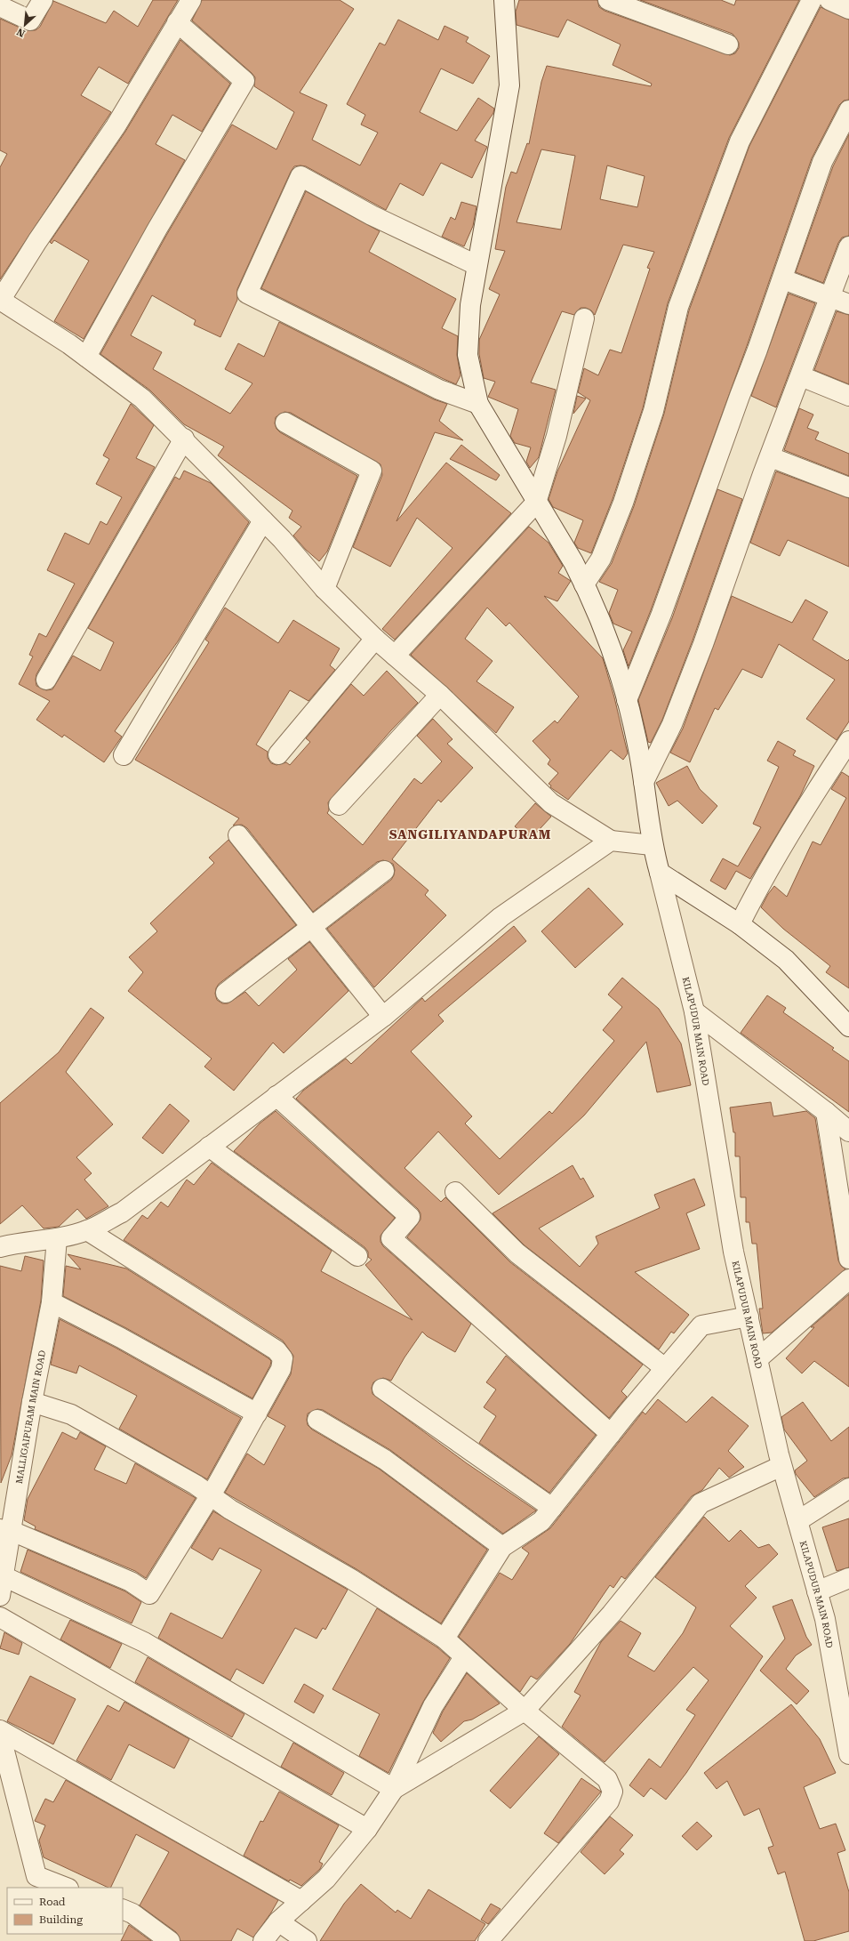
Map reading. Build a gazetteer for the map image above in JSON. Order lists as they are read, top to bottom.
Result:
{
  "streets": {
    "street": ["KILAPUDUR MAIN ROAD", "MALLIGAIPURAM MAIN ROAD"]
  },
  "districts": ["SANGILIYANDAPURAM"],
  "legend": ["Road", "Building"],
  "north": "bottom left"
}
